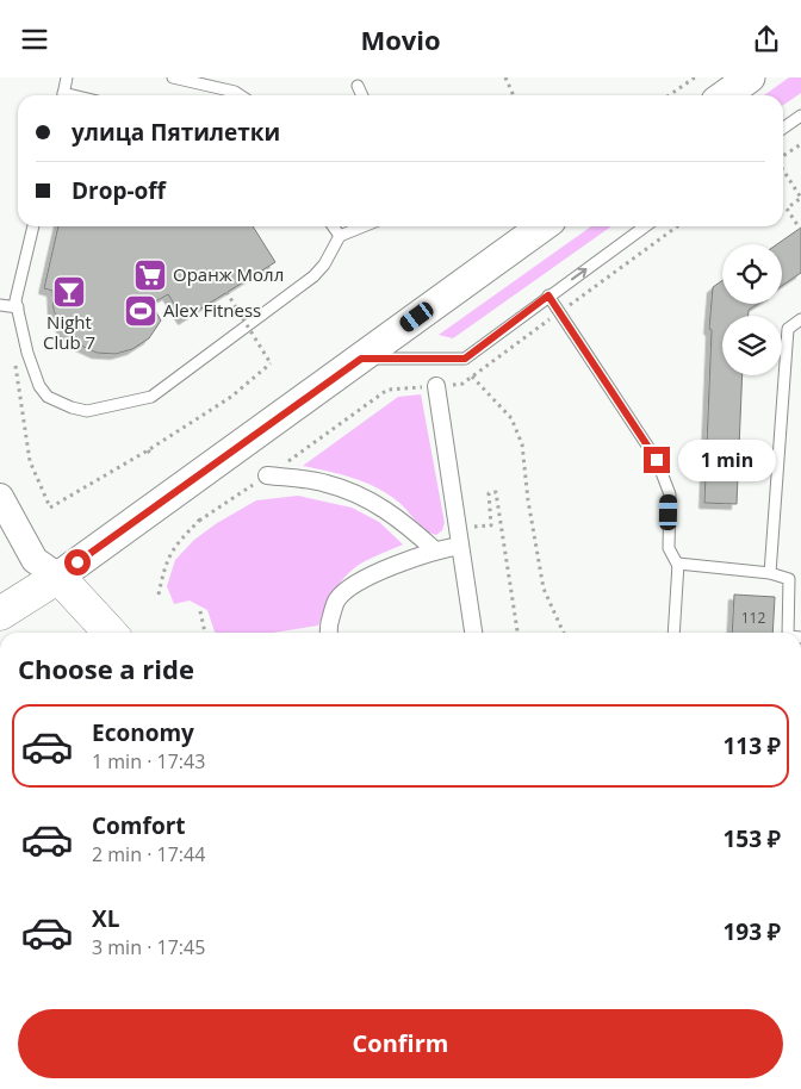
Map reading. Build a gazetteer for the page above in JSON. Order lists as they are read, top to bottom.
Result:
{
  "places": {
    "supermarket": ["Оранж Молл"],
    "bar": ["Night Club 7"],
    "sports": ["Alex Fitness"]
  },
  "house_numbers": ["112"],
  "page": {
    "header": "Movio",
    "banner": ["улица Пятилетки", "Drop-off"],
    "bubble": "1 min",
    "heading": "Choose a ride",
    "list": [
      {
        "name": "Economy",
        "note": "1 min · 17:43",
        "value": "113 ₽"
      },
      {
        "name": "Comfort",
        "note": "2 min · 17:44",
        "value": "153 ₽"
      },
      {
        "name": "XL",
        "note": "3 min · 17:45",
        "value": "193 ₽"
      }
    ],
    "buttons": "Confirm"
  }
}
